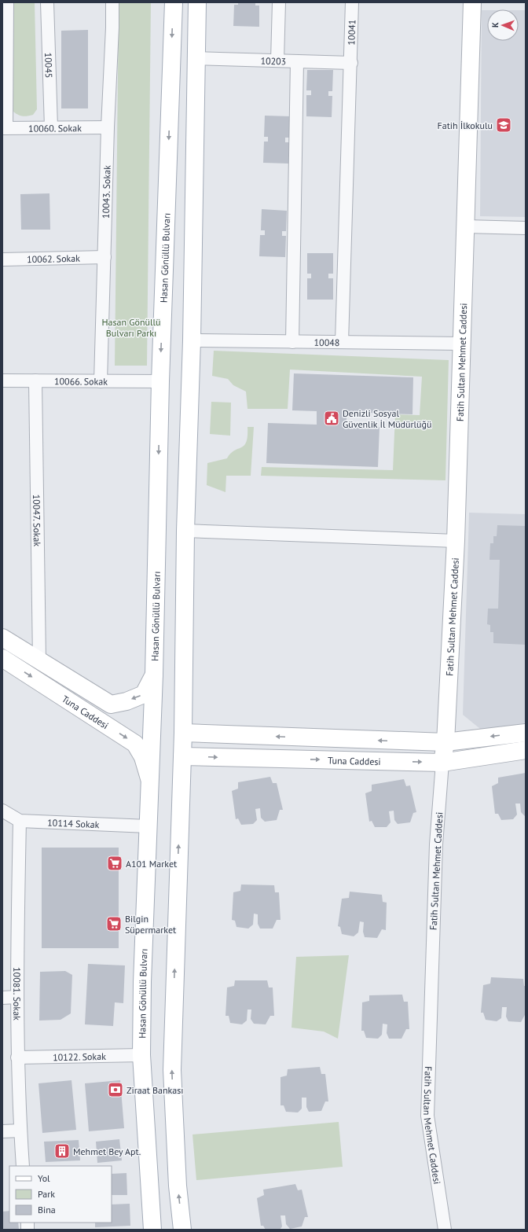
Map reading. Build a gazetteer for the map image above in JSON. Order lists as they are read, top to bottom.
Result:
{
  "streets": {
    "main road": ["Hasan Gönüllü Bulvarı", "Fatih Sultan Mehmet Caddesi", "Tuna Caddesi"],
    "street": [
      "10041",
      "10203",
      "10045",
      "10060. Sokak",
      "10043. Sokak",
      "10062. Sokak",
      "10048",
      "10066. Sokak",
      "10047. Sokak",
      "10114 Sokak",
      "10081. Sokak",
      "10122. Sokak"
    ]
  },
  "crossings": [
    ["10041", "10203"],
    ["10041", "10048"],
    ["10045", "10060. Sokak"],
    ["10060. Sokak", "10043. Sokak"],
    ["10043. Sokak", "10062. Sokak"],
    ["10043. Sokak", "10066. Sokak"],
    ["Hasan Gönüllü Bulvarı", "10066. Sokak"],
    ["Hasan Gönüllü Bulvarı", "Tuna Caddesi"],
    ["Hasan Gönüllü Bulvarı", "10114 Sokak"],
    ["Hasan Gönüllü Bulvarı", "10122. Sokak"],
    ["10048", "Fatih Sultan Mehmet Caddesi"],
    ["Fatih Sultan Mehmet Caddesi", "Tuna Caddesi"],
    ["10066. Sokak", "10047. Sokak"],
    ["10047. Sokak", "Tuna Caddesi"],
    ["10114 Sokak", "10081. Sokak"],
    ["10081. Sokak", "10122. Sokak"]
  ],
  "parks": ["Hasan Gönüllü Bulvarı Parkı"],
  "places": {
    "school or university": ["Fatih İlkokulu"],
    "public building": ["Denizli Sosyal Güvenlik İl Müdürlüğü"],
    "supermarket": ["A101 Market", "Bilgin Süpermarket"],
    "bank": ["Ziraat Bankası"],
    "building": ["Mehmet Bey Apt."]
  },
  "legend": ["Yol", "Park", "Bina"],
  "north": "left"
}
